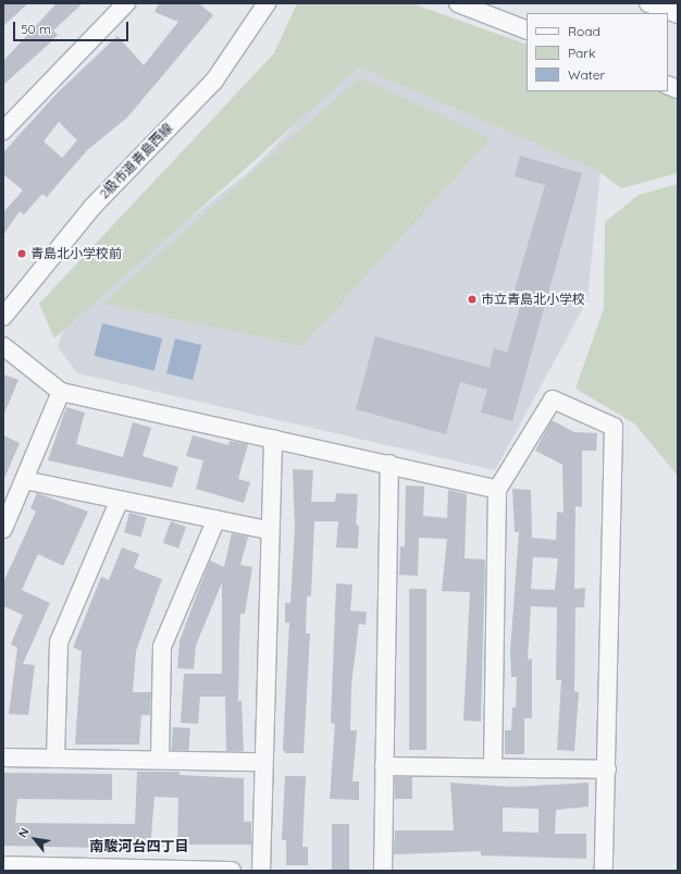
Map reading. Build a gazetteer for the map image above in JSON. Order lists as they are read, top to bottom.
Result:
{
  "streets": {
    "street": ["2級市道青島西線"]
  },
  "districts": ["南駿河台四丁目"],
  "places": ["青島北小学校前", "市立青島北小学校"],
  "legend": ["Road", "Park", "Water"],
  "scale_bar": "50 m",
  "north": "top left"
}
